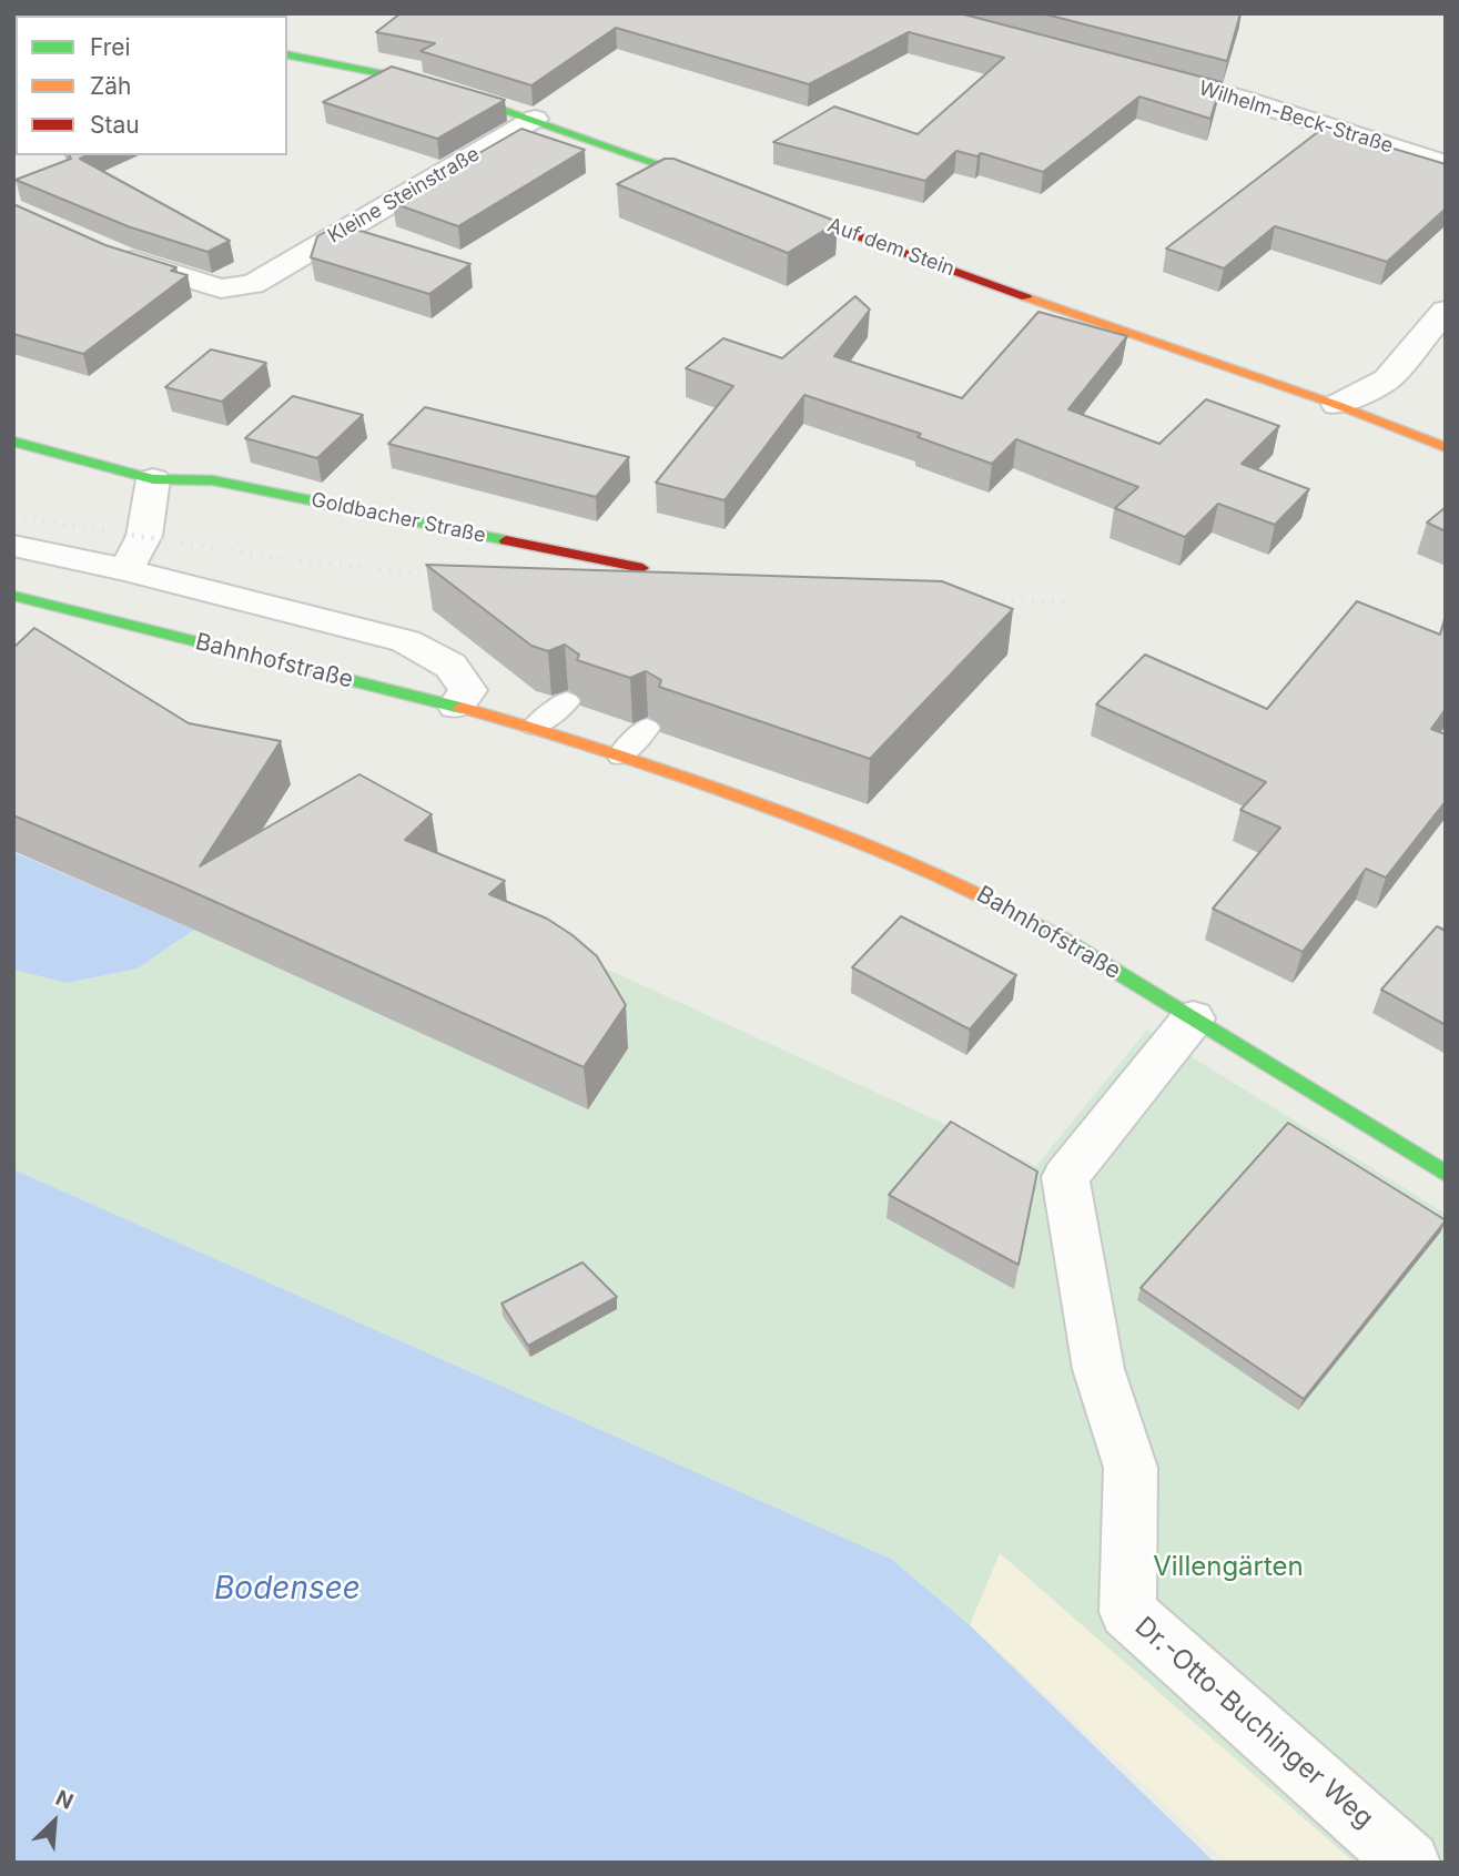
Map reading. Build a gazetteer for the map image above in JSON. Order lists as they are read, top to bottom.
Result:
{
  "streets": {
    "street": [
      "Wilhelm-Beck-Straße",
      "Kleine Steinstraße",
      "Auf dem Stein",
      "Goldbacher Straße",
      "Bahnhofstraße",
      "Dr.-Otto-Buchinger Weg"
    ]
  },
  "crossings": [
    ["Bahnhofstraße", "Dr.-Otto-Buchinger Weg"]
  ],
  "water": ["Bodensee"],
  "parks": ["Villengärten"],
  "legend": ["Frei", "Zäh", "Stau"],
  "north": "top right"
}
